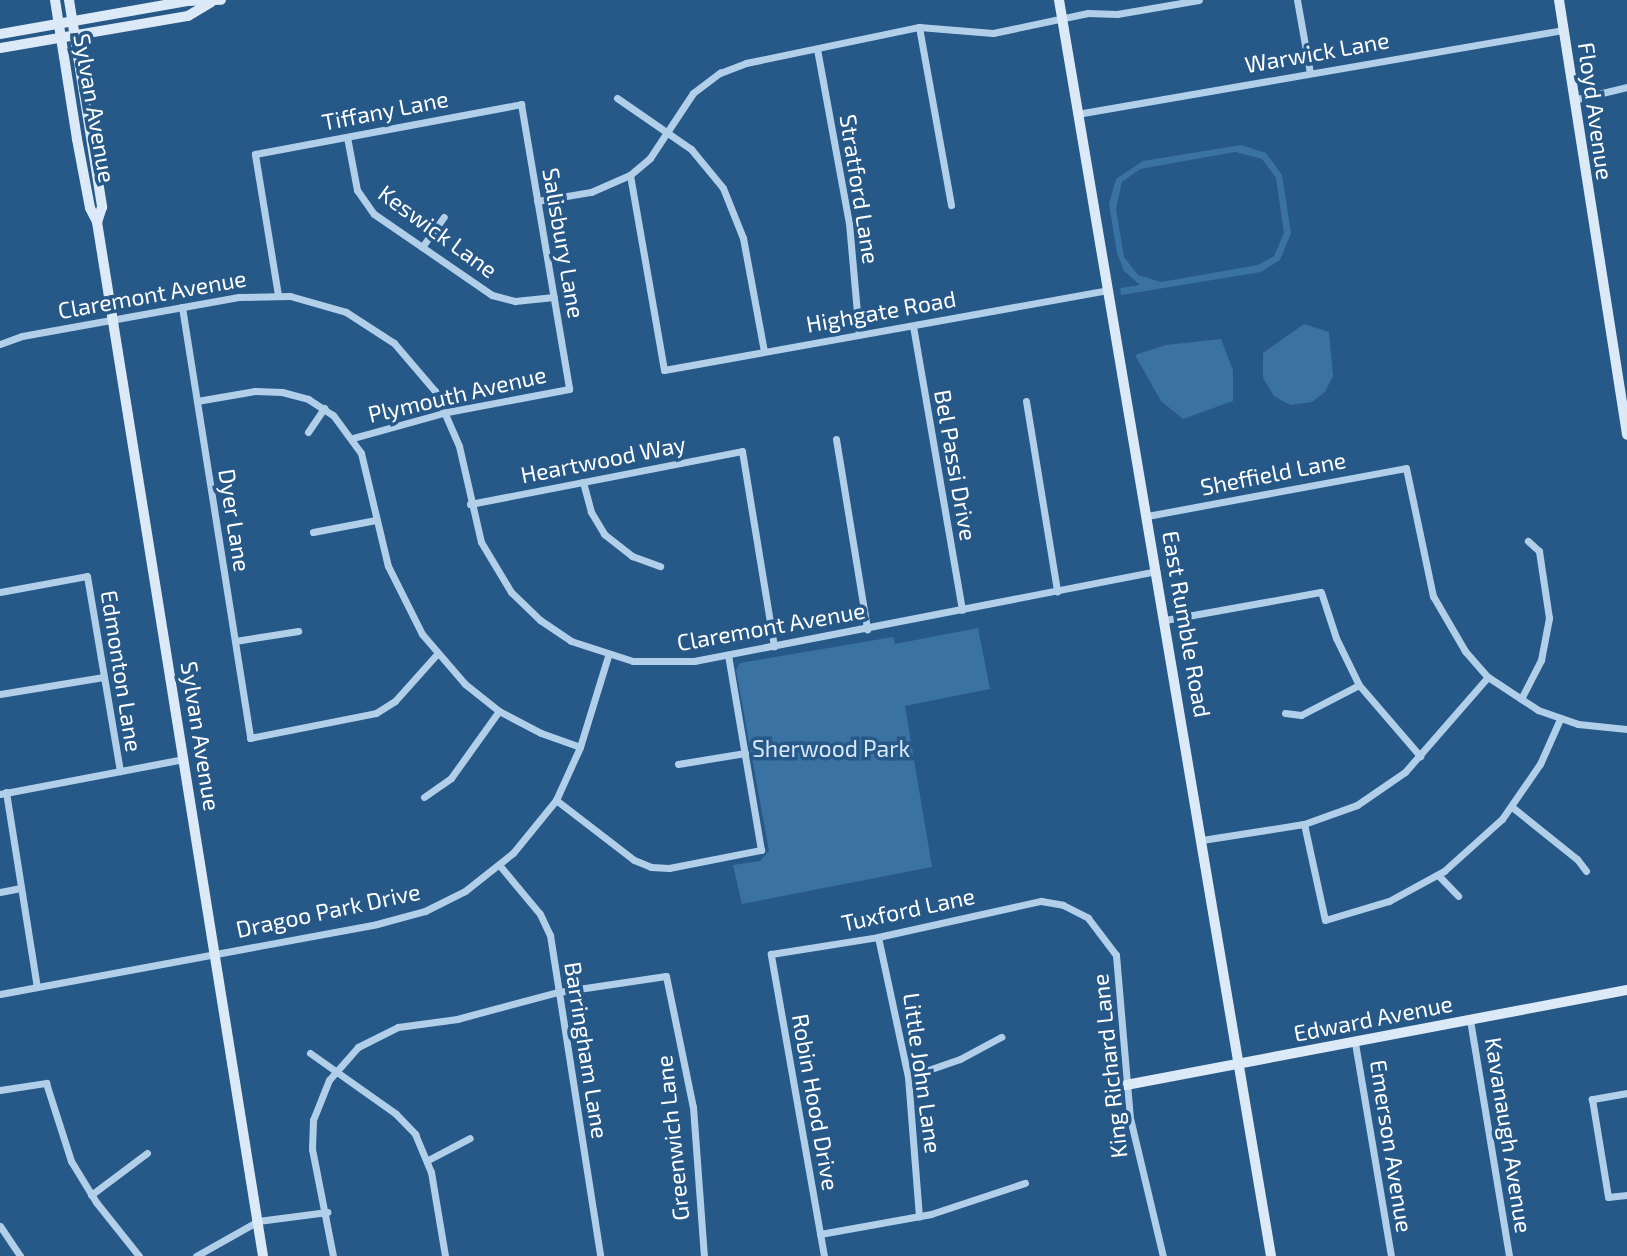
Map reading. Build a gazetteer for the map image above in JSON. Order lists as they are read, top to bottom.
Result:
{
  "streets": {
    "street": [
      "Warwick Lane",
      "Sylvan Avenue",
      "Tiffany Lane",
      "Floyd Avenue",
      "Stratford Lane",
      "Keswick Lane",
      "Salisbury Lane",
      "Claremont Avenue",
      "Highgate Road",
      "Plymouth Avenue",
      "Heartwood Way",
      "Bel Passi Drive",
      "Sheffield Lane",
      "Dyer Lane",
      "East Rumble Road",
      "Edmonton Lane",
      "Tuxford Lane",
      "Dragoo Park Drive",
      "Edward Avenue",
      "Barringham Lane",
      "King Richard Lane",
      "Little John Lane",
      "Robin Hood Drive",
      "Kavanaugh Avenue",
      "Greenwich Lane",
      "Emerson Avenue"
    ]
  },
  "crossings": [
    ["Warwick Lane", "Floyd Avenue"],
    ["Warwick Lane", "East Rumble Road"],
    ["Sylvan Avenue", "Claremont Avenue"],
    ["Sylvan Avenue", "Dragoo Park Drive"],
    ["Tiffany Lane", "Keswick Lane"],
    ["Tiffany Lane", "Salisbury Lane"],
    ["Tiffany Lane", "Claremont Avenue"],
    ["Stratford Lane", "Highgate Road"],
    ["Keswick Lane", "Salisbury Lane"],
    ["Salisbury Lane", "Plymouth Avenue"],
    ["Claremont Avenue", "Plymouth Avenue"],
    ["Claremont Avenue", "Heartwood Way"],
    ["Claremont Avenue", "Bel Passi Drive"],
    ["Claremont Avenue", "Dyer Lane"],
    ["Claremont Avenue", "East Rumble Road"],
    ["Claremont Avenue", "Dragoo Park Drive"],
    ["Highgate Road", "Bel Passi Drive"],
    ["Highgate Road", "East Rumble Road"],
    ["Sheffield Lane", "East Rumble Road"],
    ["East Rumble Road", "Edward Avenue"],
    ["Tuxford Lane", "King Richard Lane"],
    ["Tuxford Lane", "Little John Lane"],
    ["Tuxford Lane", "Robin Hood Drive"],
    ["Dragoo Park Drive", "Barringham Lane"],
    ["Edward Avenue", "King Richard Lane"],
    ["Edward Avenue", "Kavanaugh Avenue"],
    ["Edward Avenue", "Emerson Avenue"],
    ["Barringham Lane", "Greenwich Lane"]
  ],
  "parks": ["Sherwood Park"]
}
